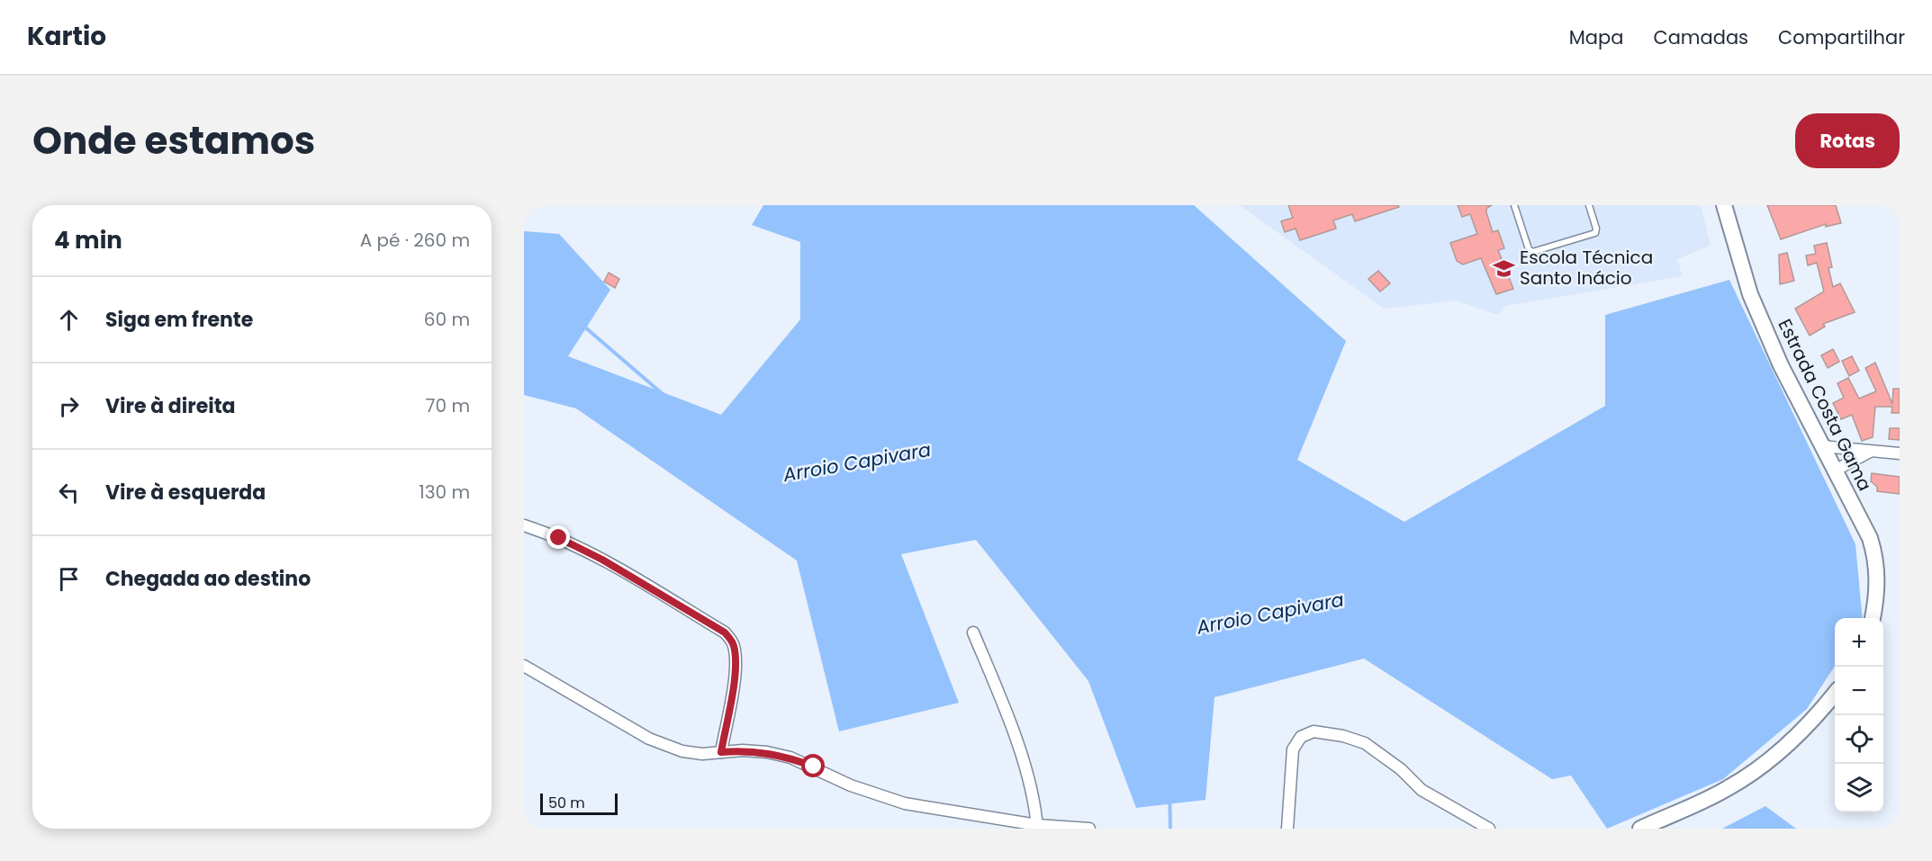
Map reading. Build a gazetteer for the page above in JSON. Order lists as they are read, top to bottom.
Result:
{
  "streets": {
    "main road": ["Estrada Costa Gama"]
  },
  "water": ["Arroio Capivara"],
  "places": {
    "school or university": ["Escola Técnica Santo Inácio"]
  },
  "scale_bar": "50 m",
  "page": {
    "header": "Kartio",
    "nav": ["Mapa", "Camadas", "Compartilhar"],
    "title": "Onde estamos",
    "buttons": "Rotas",
    "heading": ["4 min", "A pé · 260 m"],
    "list": [
      ["Siga em frente", "60 m"],
      ["Vire à direita", "70 m"],
      ["Vire à esquerda", "130 m"],
      "Chegada ao destino"
    ],
    "map_buttons": ["+", "−"],
    "scale": "50 m"
  }
}
